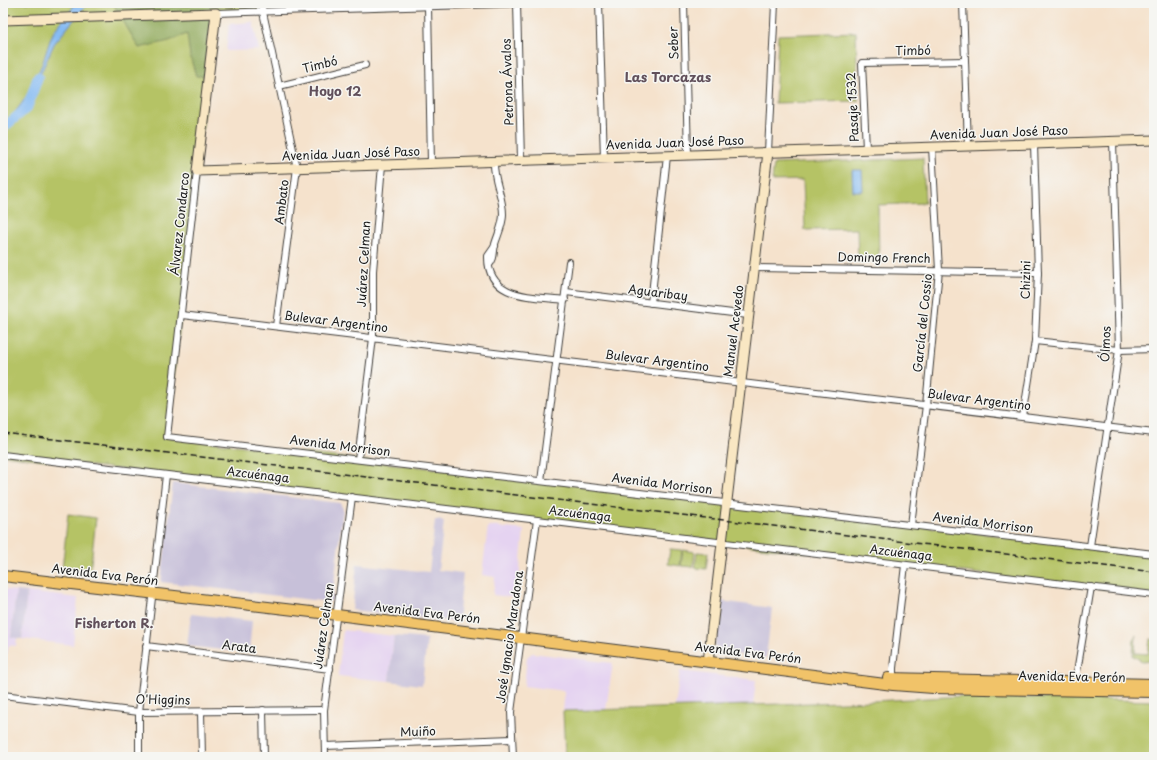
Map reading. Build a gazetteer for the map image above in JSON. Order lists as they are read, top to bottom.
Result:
{
  "streets": {
    "main road": [
      "Avenida Juan José Paso",
      "Álvarez Condarco",
      "Manuel Acevedo",
      "Avenida Eva Perón"
    ],
    "street": [
      "Seber",
      "Timbó",
      "Petrona Ávalos",
      "Pasaje 1532",
      "Ambato",
      "Domingo French",
      "Juárez Celman",
      "Chizini",
      "Aguaribay",
      "Bulevar Argentino",
      "García del Cossio",
      "Ólmos",
      "Avenida Morrison",
      "Azcuénaga",
      "José Ignacio Maradona",
      "Arata",
      "O'Higgins",
      "Muiño"
    ]
  },
  "crossings": [
    ["Seber", "Avenida Juan José Paso"],
    ["Timbó", "Pasaje 1532"],
    ["Timbó", "Ambato"],
    ["Petrona Ávalos", "Avenida Juan José Paso"],
    ["Pasaje 1532", "Avenida Juan José Paso"],
    ["Avenida Juan José Paso", "Ambato"],
    ["Avenida Juan José Paso", "Álvarez Condarco"],
    ["Avenida Juan José Paso", "Juárez Celman"],
    ["Avenida Juan José Paso", "Chizini"],
    ["Avenida Juan José Paso", "García del Cossio"],
    ["Avenida Juan José Paso", "Manuel Acevedo"],
    ["Avenida Juan José Paso", "Ólmos"],
    ["Ambato", "Bulevar Argentino"],
    ["Álvarez Condarco", "Bulevar Argentino"],
    ["Álvarez Condarco", "Avenida Morrison"],
    ["Domingo French", "Chizini"],
    ["Domingo French", "García del Cossio"],
    ["Domingo French", "Manuel Acevedo"],
    ["Juárez Celman", "Bulevar Argentino"],
    ["Juárez Celman", "Avenida Morrison"],
    ["Juárez Celman", "Azcuénaga"],
    ["Juárez Celman", "Avenida Eva Perón"],
    ["Juárez Celman", "Arata"],
    ["Juárez Celman", "O'Higgins"],
    ["Juárez Celman", "Muiño"],
    ["Chizini", "Bulevar Argentino"],
    ["Aguaribay", "Manuel Acevedo"],
    ["Bulevar Argentino", "García del Cossio"],
    ["Bulevar Argentino", "Manuel Acevedo"],
    ["Bulevar Argentino", "Ólmos"],
    ["García del Cossio", "Avenida Morrison"],
    ["Manuel Acevedo", "Avenida Morrison"],
    ["Manuel Acevedo", "Azcuénaga"],
    ["Manuel Acevedo", "Avenida Eva Perón"],
    ["Ólmos", "Avenida Morrison"],
    ["Azcuénaga", "José Ignacio Maradona"],
    ["Avenida Eva Perón", "José Ignacio Maradona"],
    ["José Ignacio Maradona", "Muiño"]
  ],
  "districts": ["Las Torcazas", "Hoyo 12", "Fisherton R."]
}
